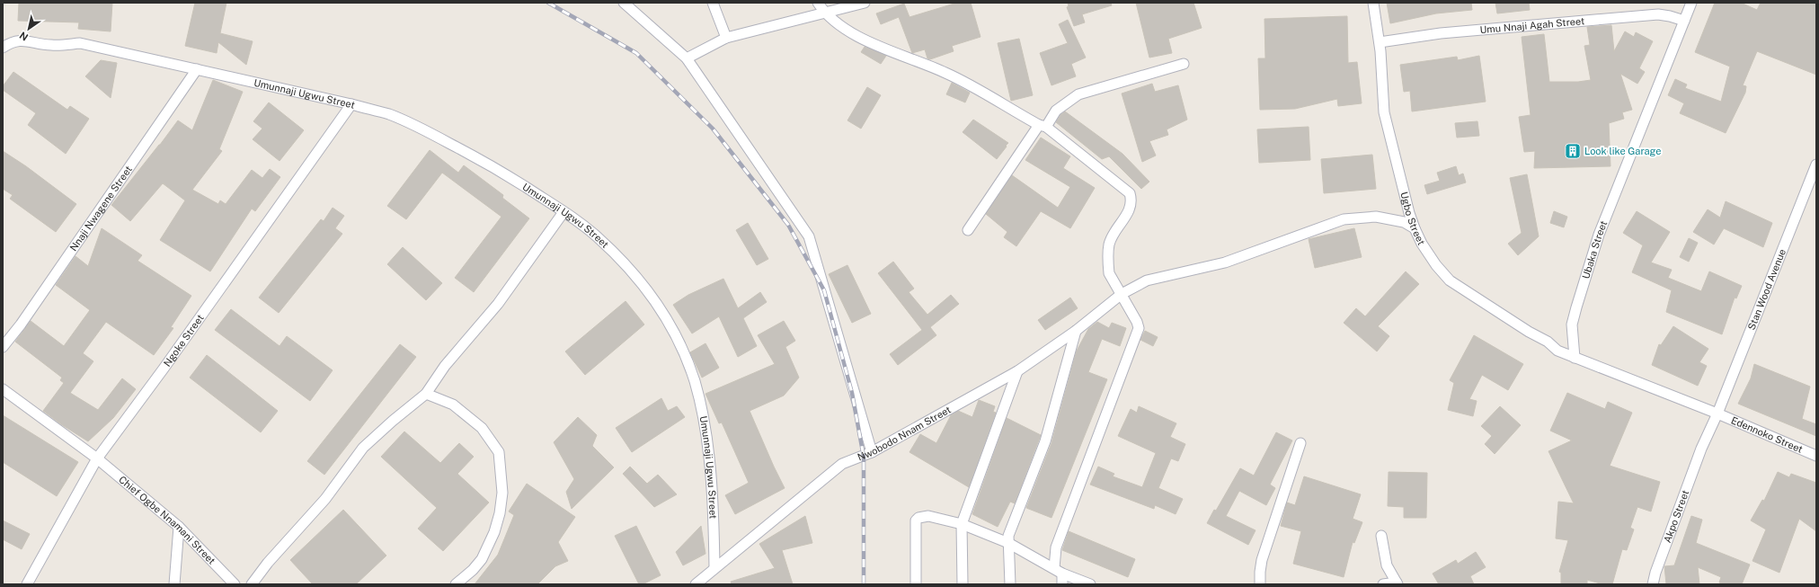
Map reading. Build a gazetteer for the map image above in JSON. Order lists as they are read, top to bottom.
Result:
{
  "streets": {
    "street": [
      "Umu Nnaji Agah Street",
      "Umunnaji Ugwu Street",
      "Nnaji Nwagene Street",
      "Ugbo Street",
      "Ubaka Street",
      "Stan Wood Avenue",
      "Ngoke Street",
      "Nwobodo Nnam Street",
      "Edennoko Street",
      "Akpo Street",
      "Chief Ogbe Nnamani Street"
    ]
  },
  "crossings": [
    ["Umu Nnaji Agah Street", "Ugbo Street"],
    ["Umu Nnaji Agah Street", "Ubaka Street"],
    ["Umunnaji Ugwu Street", "Nnaji Nwagene Street"],
    ["Umunnaji Ugwu Street", "Ngoke Street"],
    ["Umunnaji Ugwu Street", "Nwobodo Nnam Street"],
    ["Ugbo Street", "Ubaka Street"],
    ["Ugbo Street", "Nwobodo Nnam Street"],
    ["Stan Wood Avenue", "Edennoko Street"],
    ["Stan Wood Avenue", "Akpo Street"],
    ["Ngoke Street", "Chief Ogbe Nnamani Street"]
  ],
  "places": {
    "building": ["Look like Garage"]
  },
  "north": "bottom left"
}
